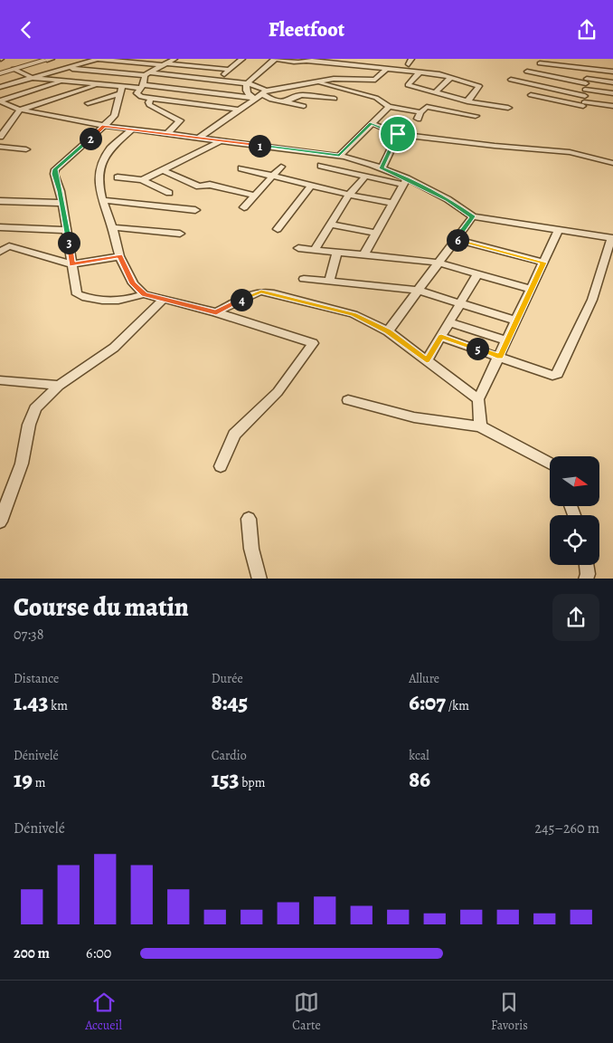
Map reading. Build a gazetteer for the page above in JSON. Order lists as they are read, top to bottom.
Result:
{
  "north": "right",
  "page": {
    "header": "Fleetfoot",
    "pins": [
      "2",
      "1",
      "6",
      "3",
      "4",
      "5"
    ],
    "heading": ["Course du matin", "07:38"],
    "stats": [
      ["Distance", "1.43 km"],
      ["Durée", "8:45"],
      ["Allure", "6:07 /km"],
      ["Dénivelé", "19 m"],
      ["Cardio", "153 bpm"],
      ["kcal", "86"]
    ],
    "chart": ["Dénivelé", "245–260 m"],
    "list": [
      {
        "name": "200 m",
        "note": "6:00"
      }
    ],
    "tabs": ["Accueil", "Carte", "Favoris"]
  }
}
